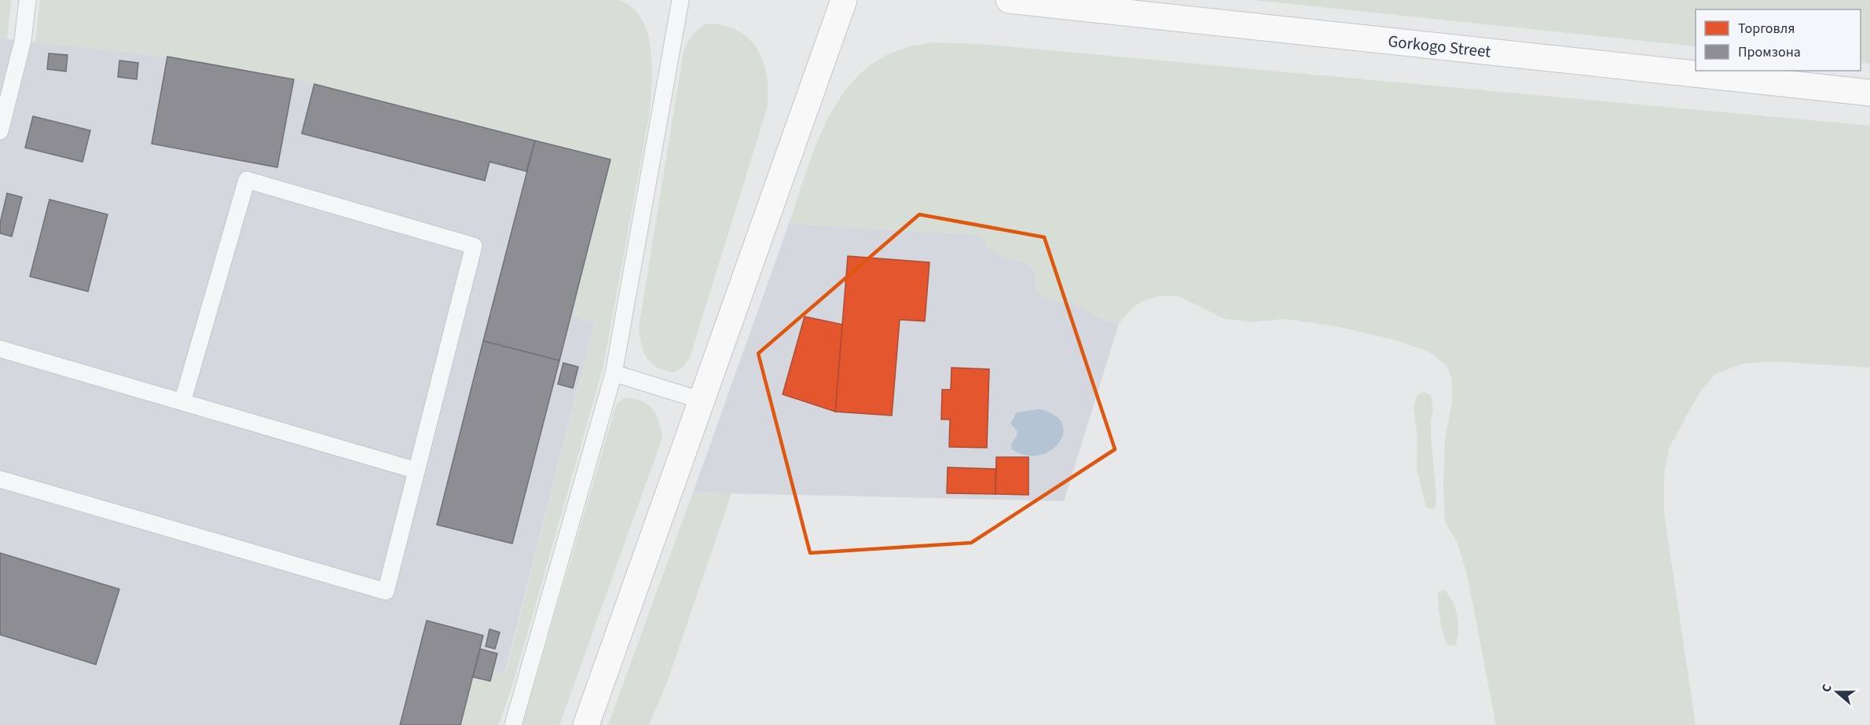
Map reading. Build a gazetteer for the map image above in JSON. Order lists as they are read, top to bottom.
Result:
{
  "streets": {
    "main road": ["Gorkogo Street"]
  },
  "legend": ["Торговля", "Промзона"],
  "north": "left"
}
